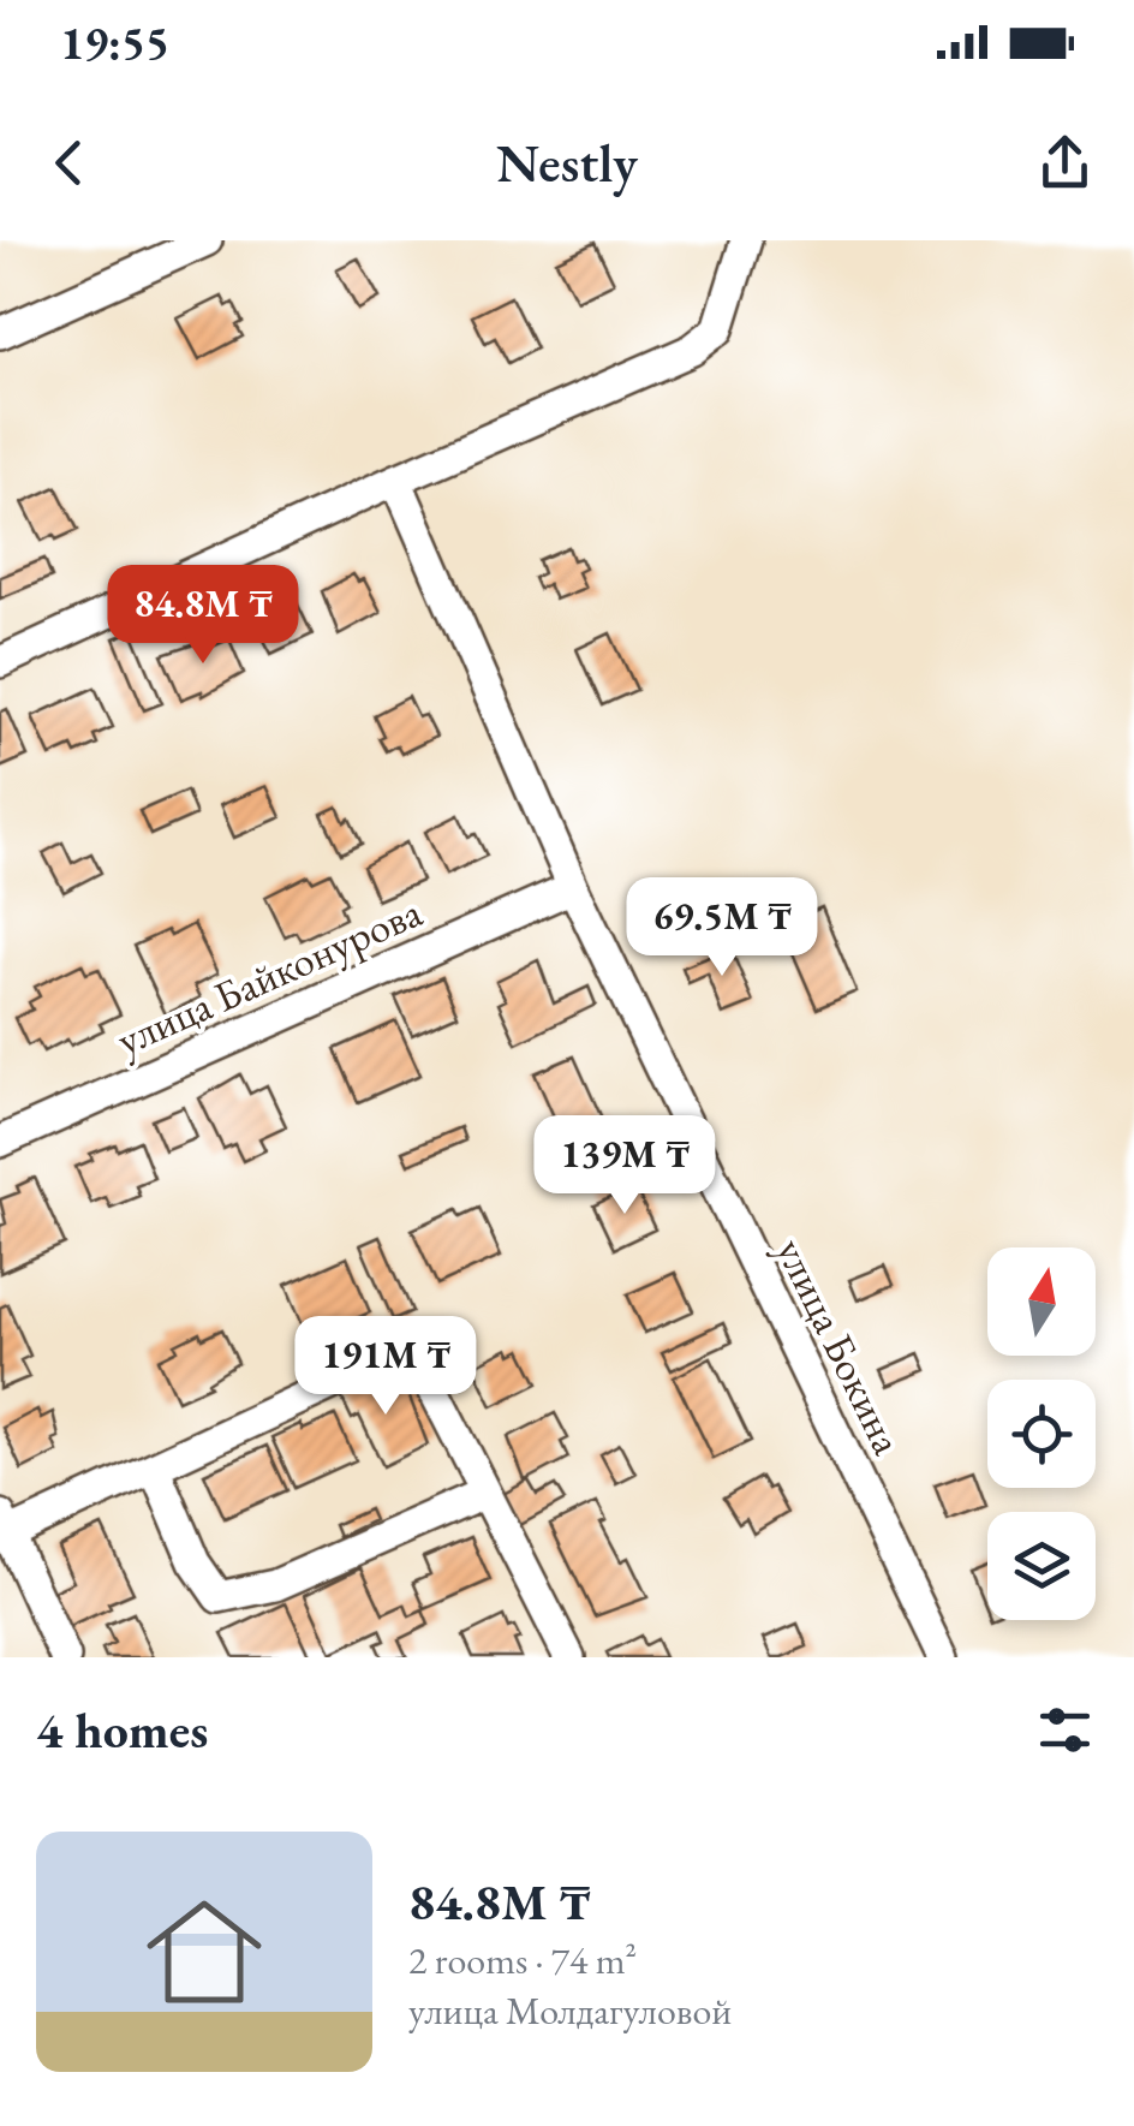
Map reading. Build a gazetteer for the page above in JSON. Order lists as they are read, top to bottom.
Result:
{
  "streets": {
    "street": ["улица Байконурова", "улица Бокина"]
  },
  "crossings": [
    ["улица Байконурова", "улица Бокина"]
  ],
  "north": "top",
  "page": {
    "status": "19:55",
    "header": "Nestly",
    "price": [
      "84.8M ₸",
      "69.5M ₸",
      "139M ₸",
      "191M ₸"
    ],
    "heading": "4 homes",
    "list": [
      {
        "name": "84.8M ₸",
        "note": "2 rooms · 74 m² · улица Молдагуловой"
      }
    ]
  }
}
